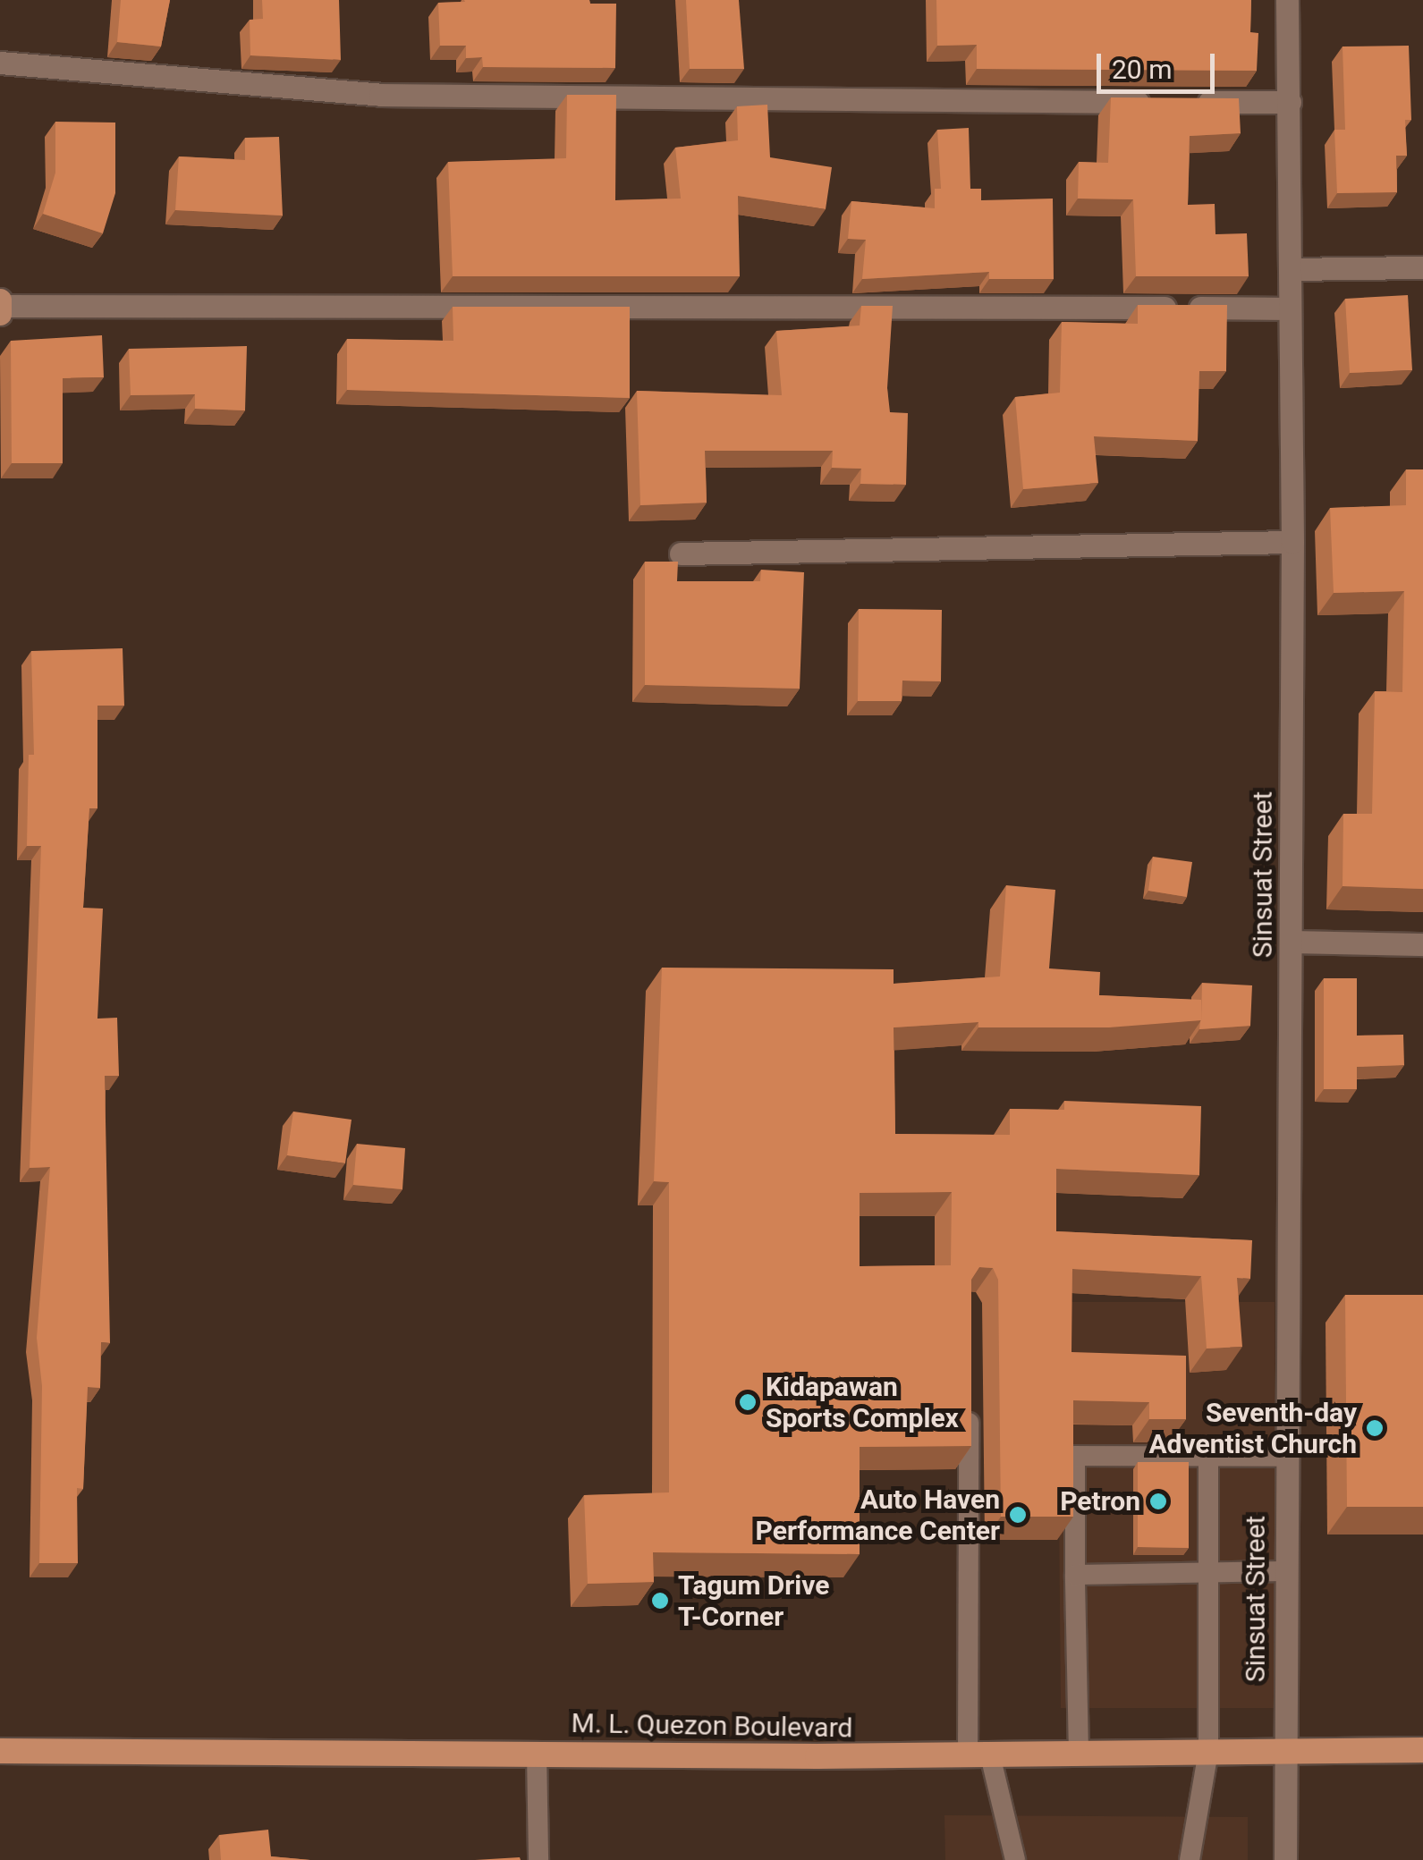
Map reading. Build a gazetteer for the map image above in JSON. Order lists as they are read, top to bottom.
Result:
{
  "streets": {
    "highway": ["M. L. Quezon Boulevard"],
    "street": ["Sinsuat Street"]
  },
  "crossings": [
    ["Sinsuat Street", "M. L. Quezon Boulevard"]
  ],
  "places": [
    "Kidapawan Sports Complex",
    "Seventh-day Adventist Church",
    "Petron",
    "Auto Haven Performance Center",
    "Tagum Drive T-Corner"
  ],
  "scale_bar": "20 m"
}
